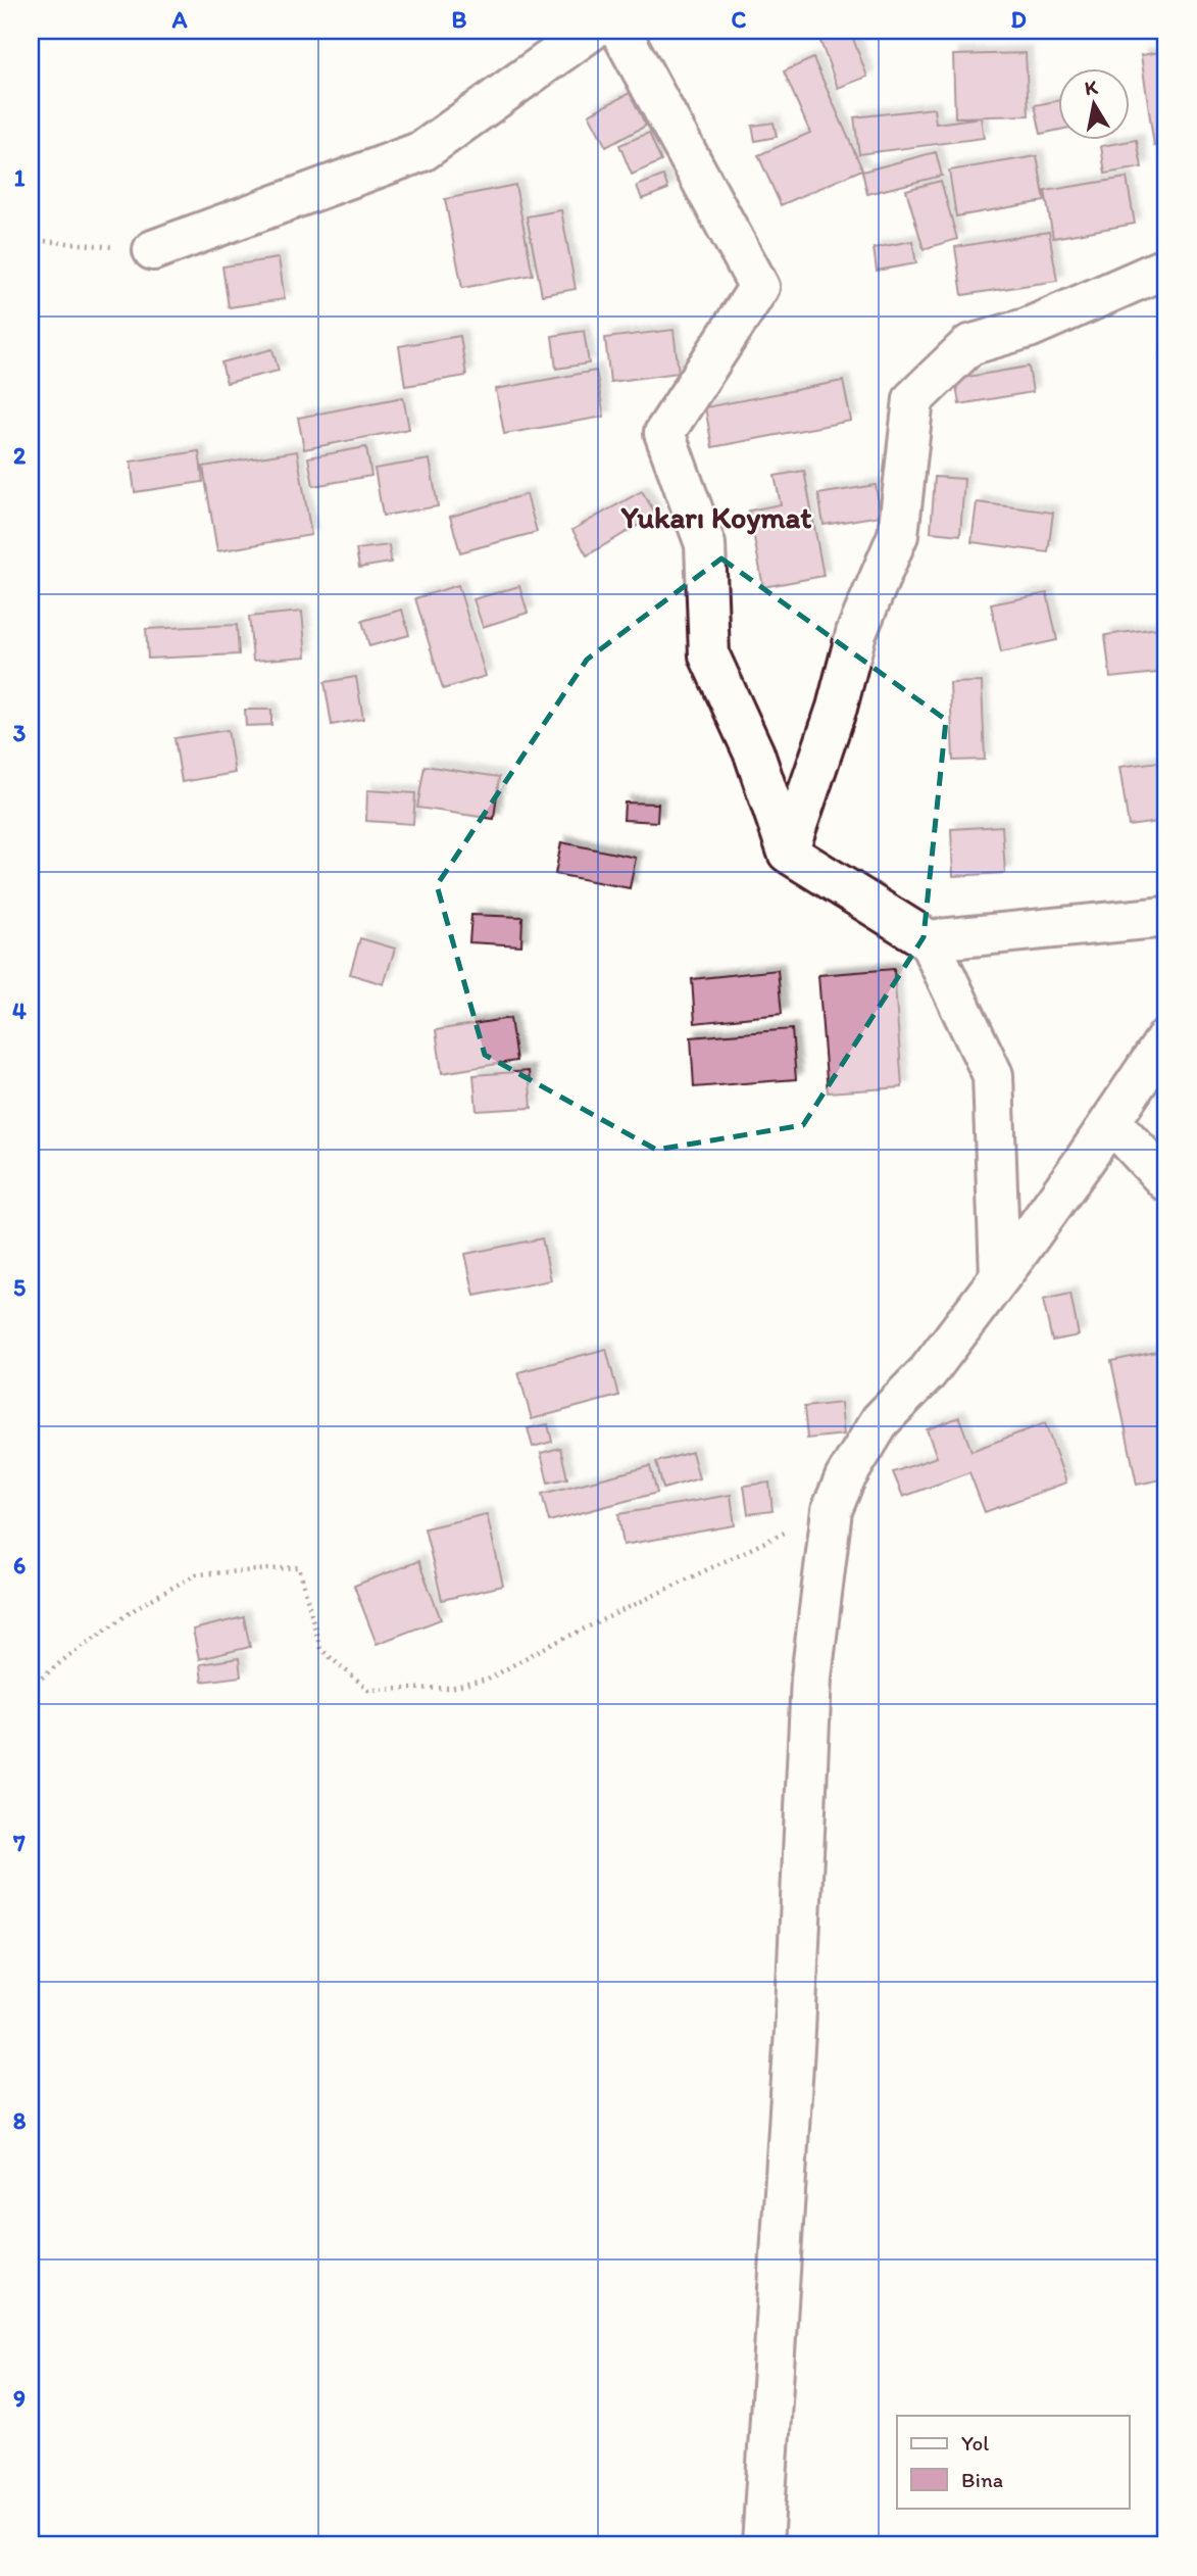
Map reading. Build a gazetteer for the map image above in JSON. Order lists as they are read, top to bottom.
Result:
{
  "districts": ["Yukarı Koymat"],
  "legend": ["Yol", "Bina"],
  "north": "top",
  "grid": {
    "columns": [
      "A",
      "B",
      "C",
      "D"
    ],
    "rows": [
      "1",
      "2",
      "3",
      "4",
      "5",
      "6",
      "7",
      "8",
      "9"
    ]
  }
}
